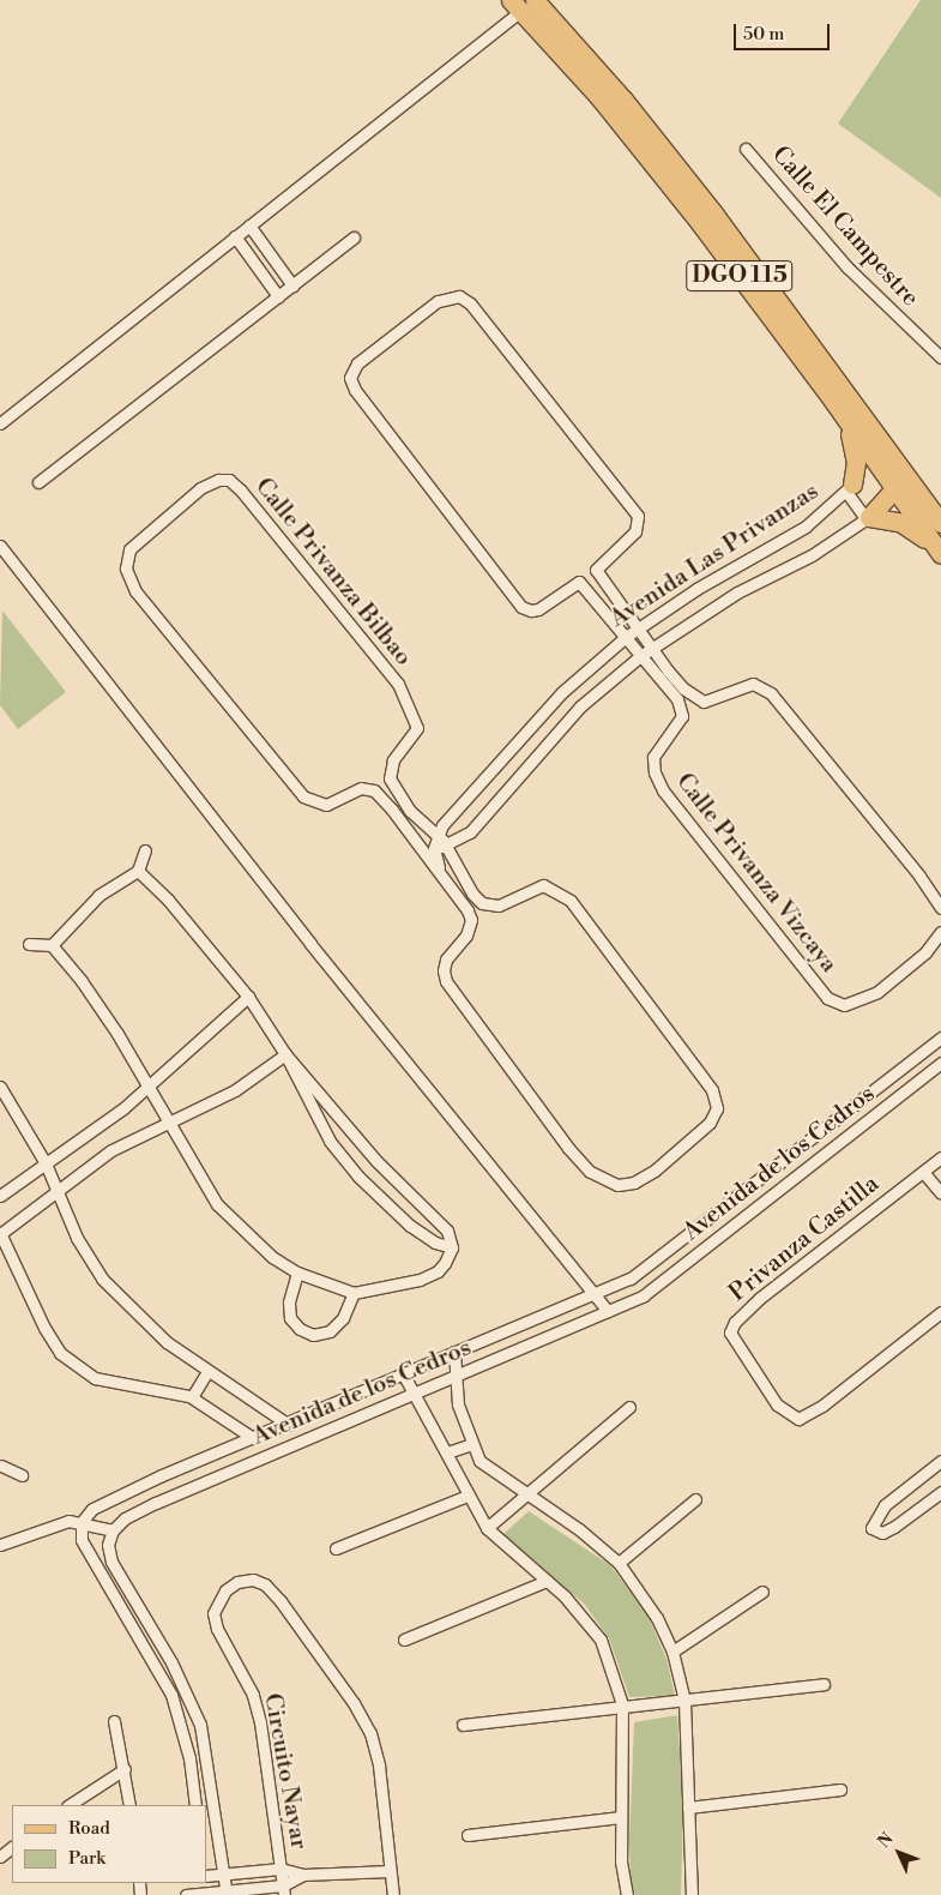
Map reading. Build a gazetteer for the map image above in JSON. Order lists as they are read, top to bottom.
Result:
{
  "streets": {
    "main road": ["DGO 115"],
    "street": [
      "Calle El Campestre",
      "Avenida Las Privanzas",
      "Calle Privanza Bilbao",
      "Calle Privanza Vizcaya",
      "Avenida de los Cedros",
      "Privanza Castilla",
      "Circuito Nayar"
    ]
  },
  "crossings": [
    ["Avenida Las Privanzas", "Calle Privanza Bilbao"],
    ["Avenida Las Privanzas", "Calle Privanza Vizcaya"]
  ],
  "legend": ["Road", "Park"],
  "scale_bar": "50 m",
  "north": "top left"
}
